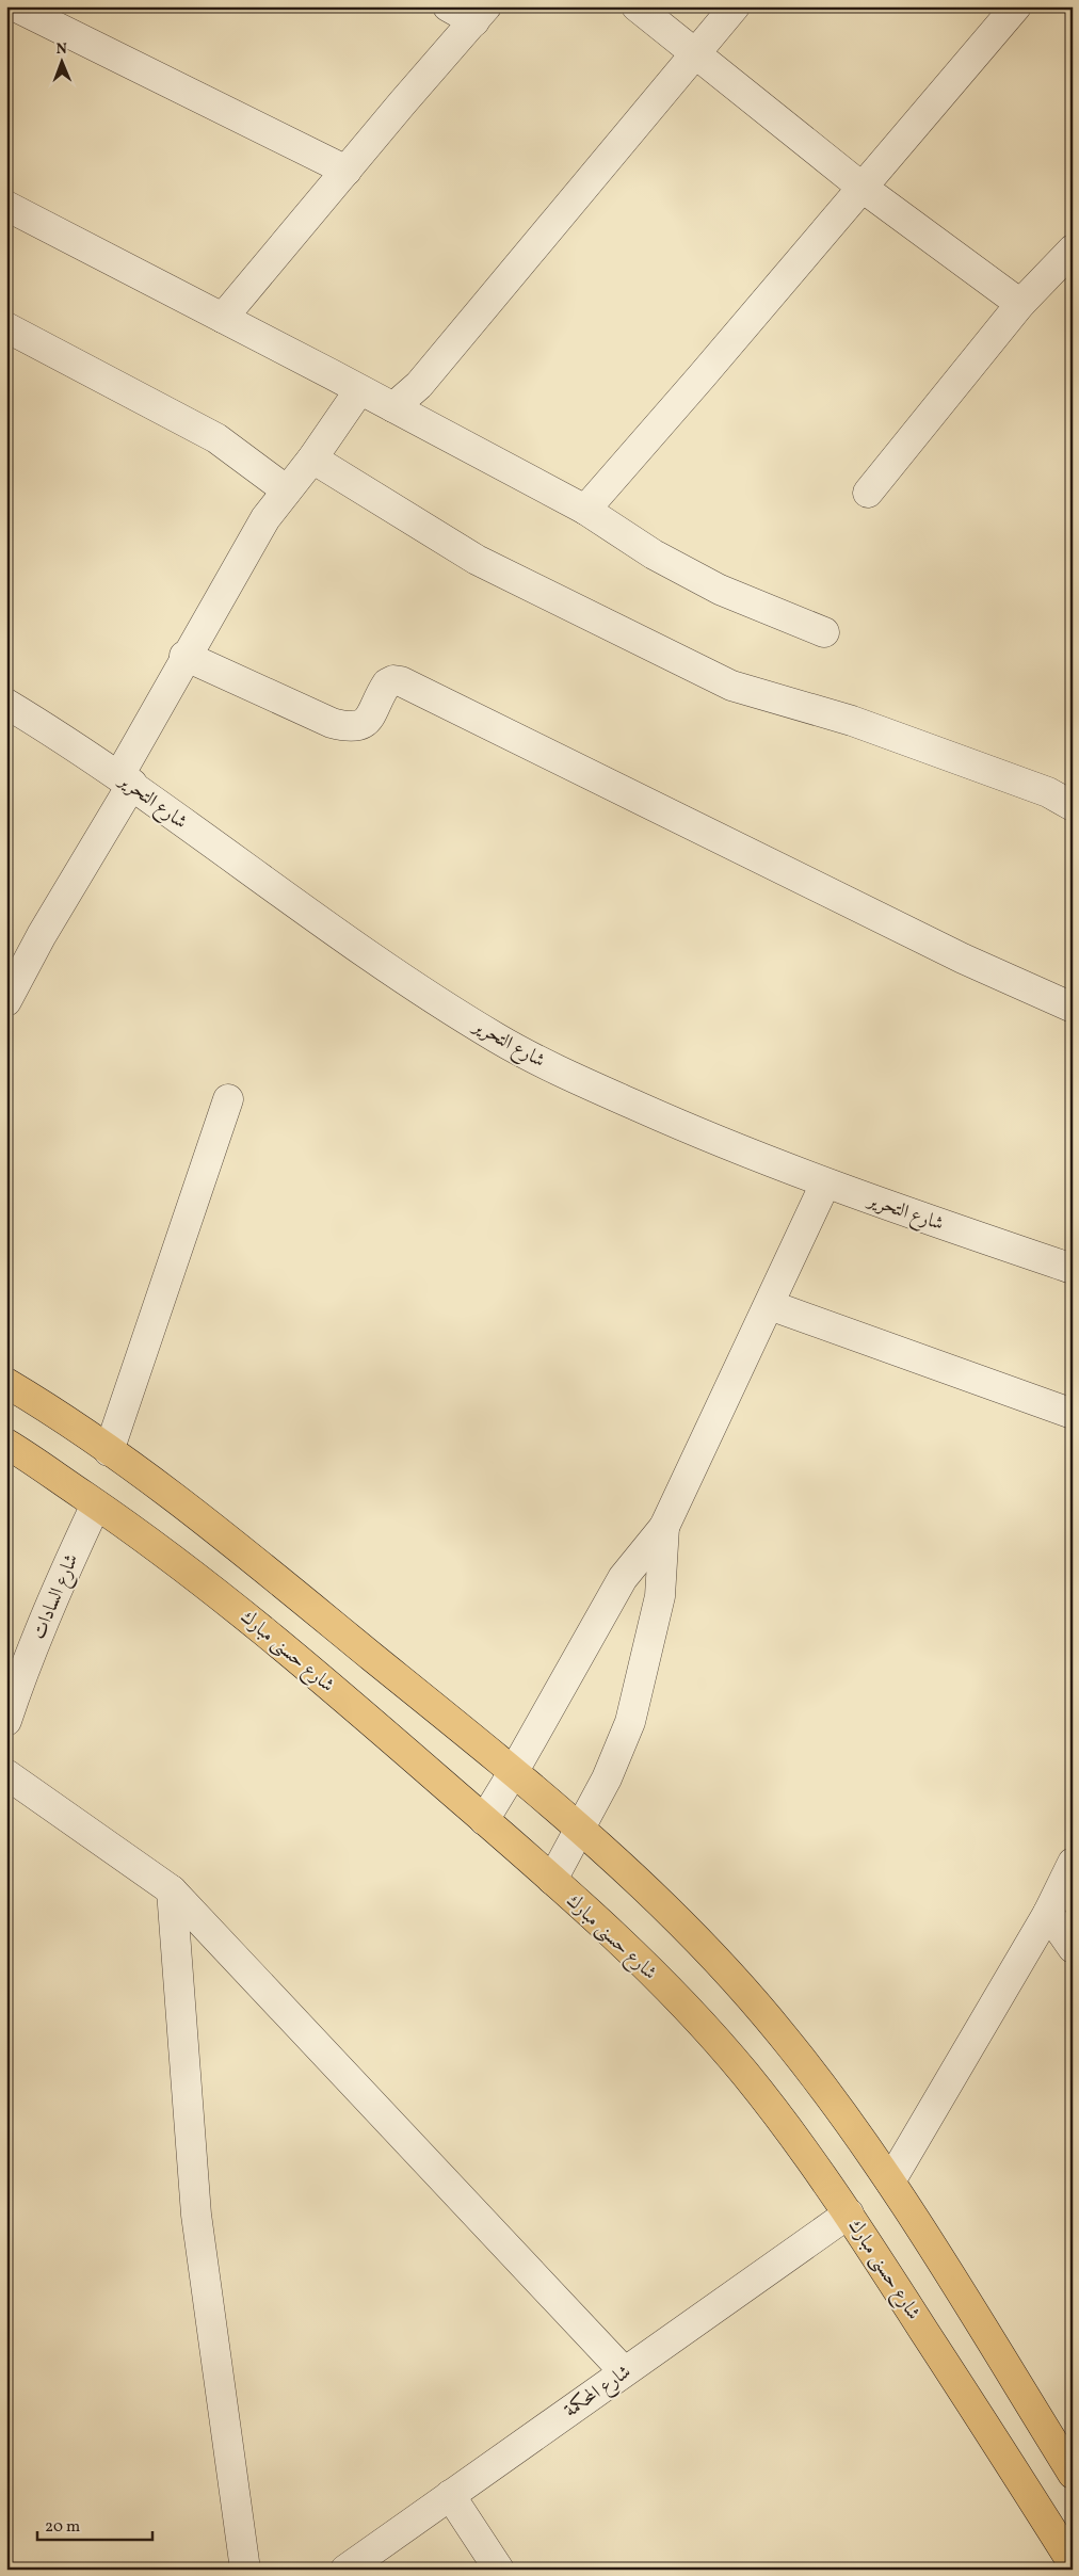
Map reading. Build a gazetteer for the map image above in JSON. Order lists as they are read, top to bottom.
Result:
{
  "streets": {
    "main road": ["شارع حسنى مبارك"],
    "street": ["شارع التحرير", "شارع السادات", "شارع المحكمة"]
  },
  "crossings": [
    ["شارع السادات", "شارع حسنى مبارك"],
    ["شارع حسنى مبارك", "شارع المحكمة"]
  ],
  "scale_bar": "20 m",
  "north": "top"
}
